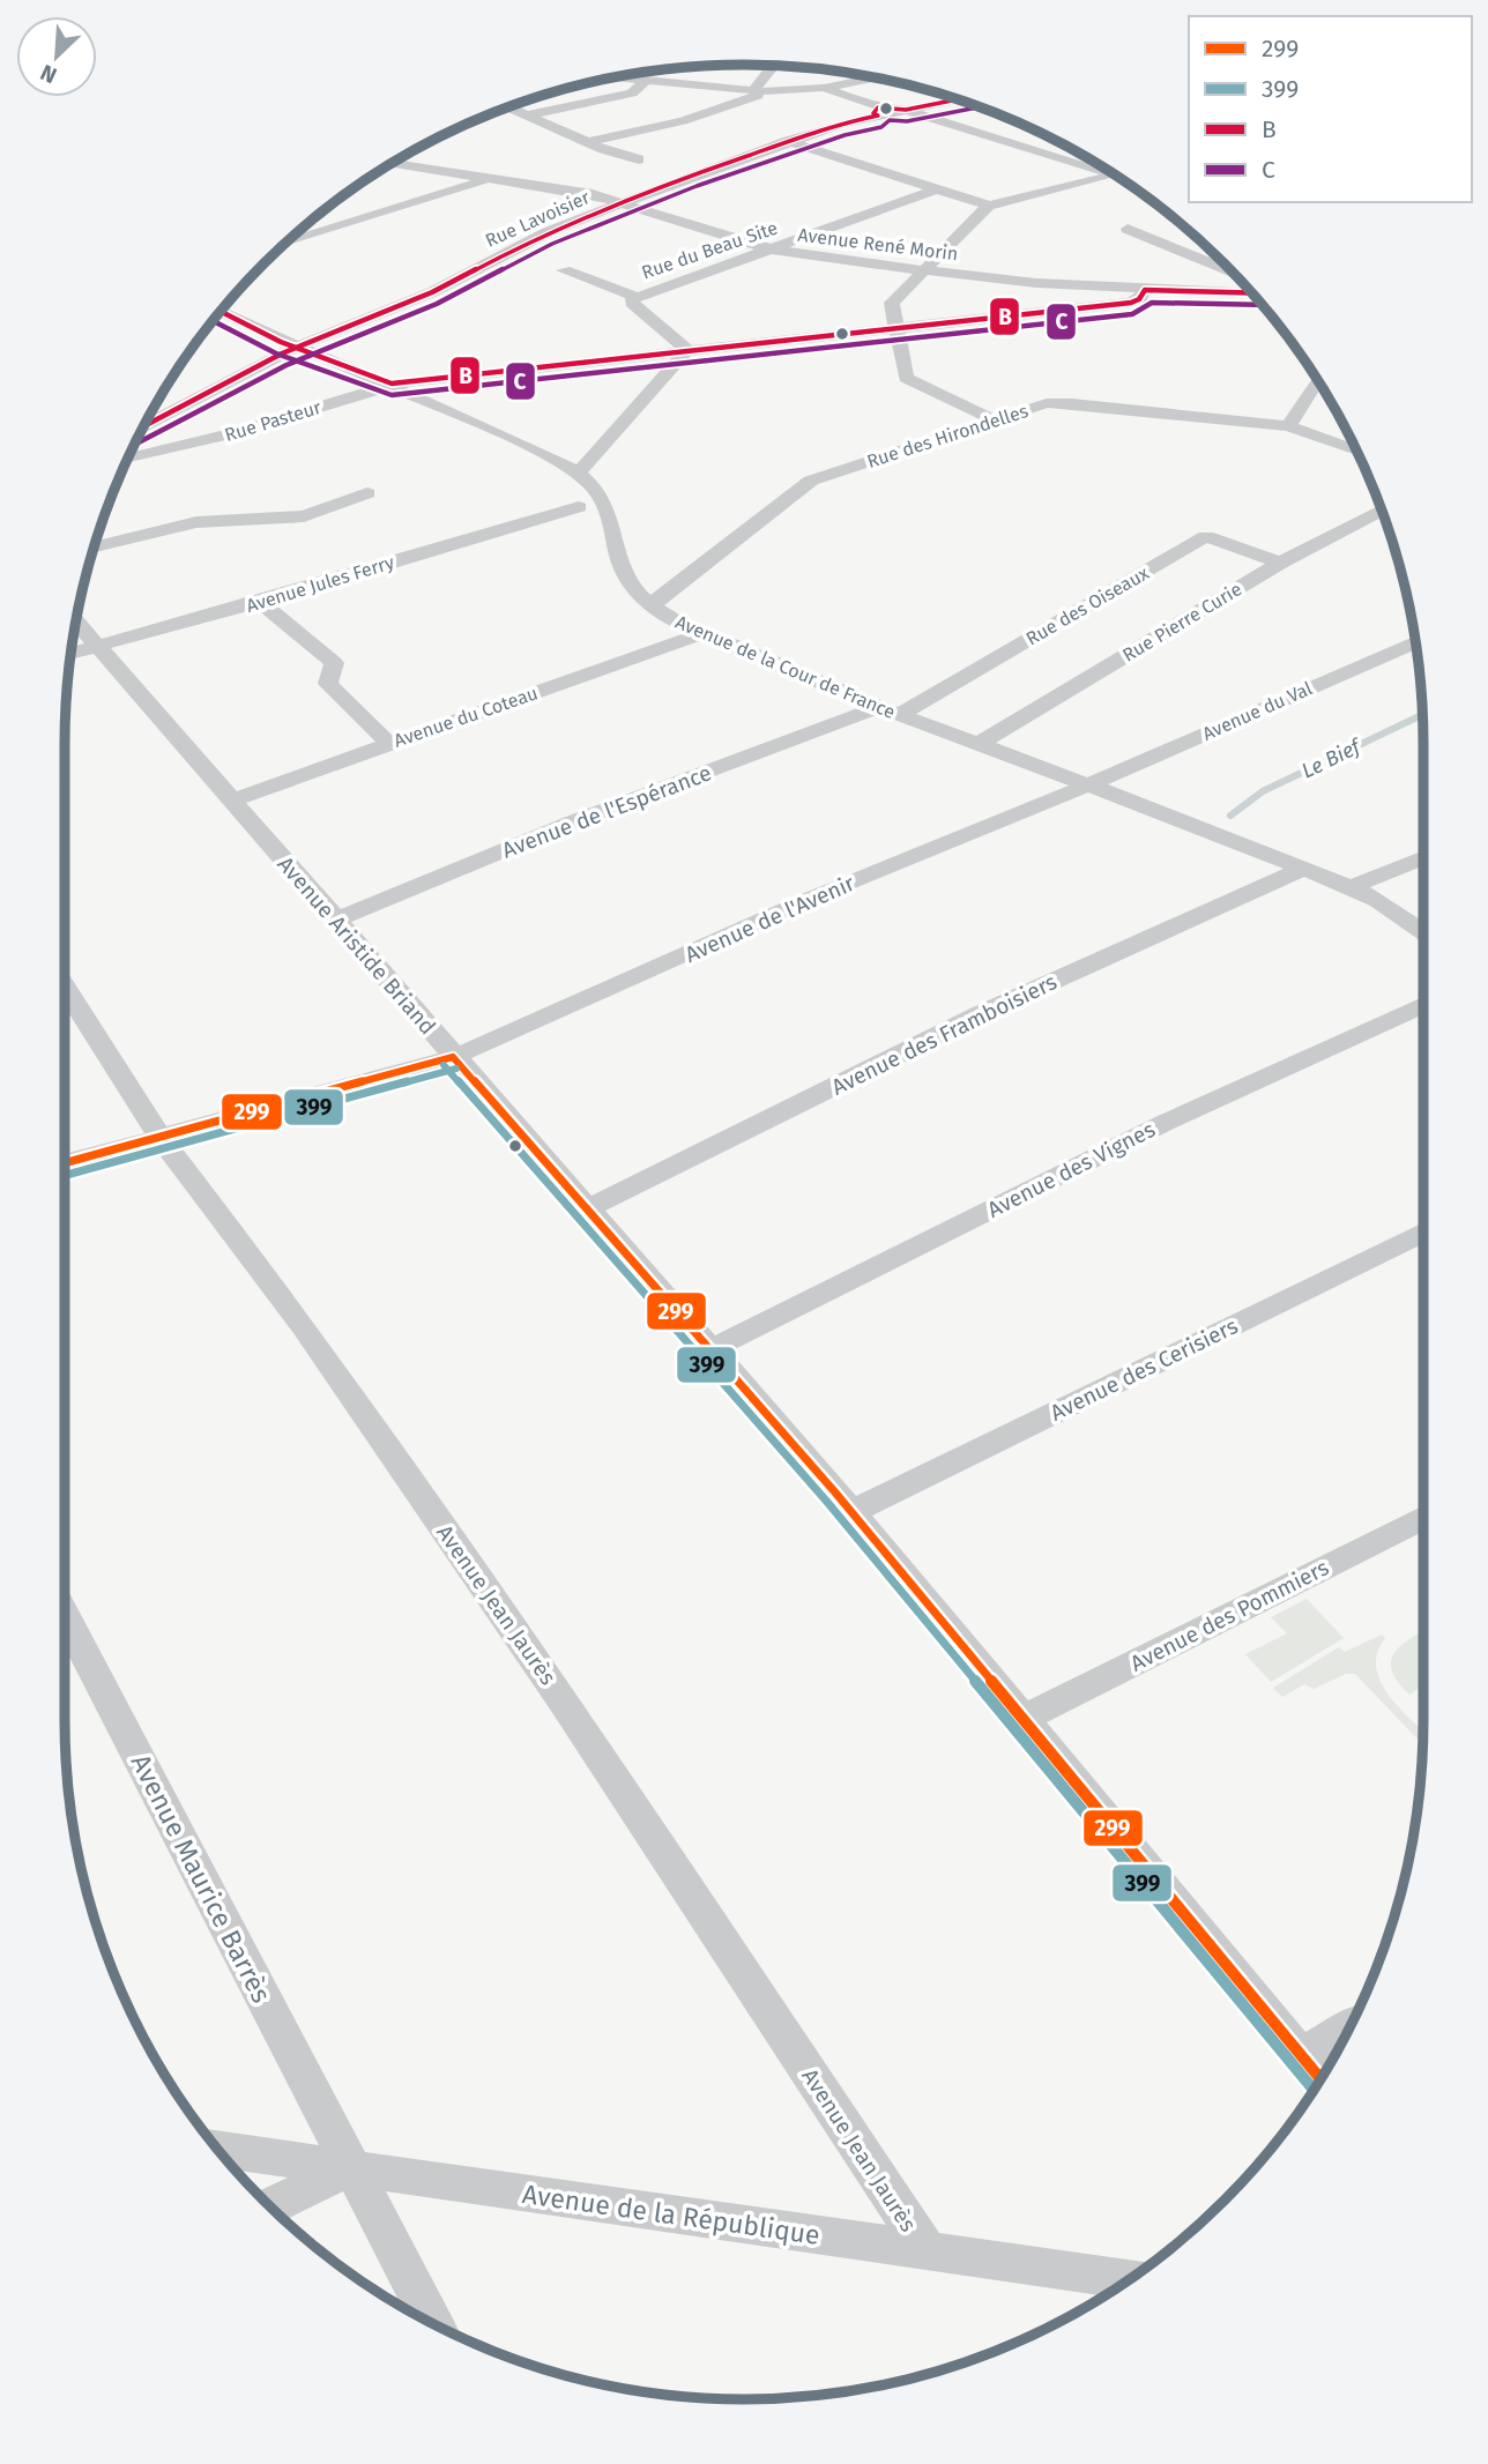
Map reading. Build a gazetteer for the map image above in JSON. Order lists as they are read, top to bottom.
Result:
{
  "streets": {
    "street": [
      "Rue Lavoisier",
      "Avenue René Morin",
      "Rue du Beau Site",
      "Rue Pasteur",
      "Rue des Hirondelles",
      "Avenue Jules Ferry",
      "Rue des Oiseaux",
      "Rue Pierre Curie",
      "Avenue de la Cour de France",
      "Avenue du Val",
      "Avenue du Coteau",
      "Avenue de l'Espérance",
      "Avenue de l'Avenir",
      "Avenue Aristide Briand",
      "Avenue des Framboisiers",
      "Avenue des Vignes",
      "Avenue des Cerisiers",
      "Avenue Jean Jaurès",
      "Avenue des Pommiers",
      "Avenue Maurice Barrès",
      "Avenue de la République"
    ]
  },
  "crossings": [
    ["Rue Lavoisier", "Avenue René Morin"],
    ["Rue Lavoisier", "Avenue de la Cour de France"],
    ["Avenue René Morin", "Rue du Beau Site"],
    ["Avenue René Morin", "Rue Pasteur"],
    ["Rue du Beau Site", "Rue Pasteur"],
    ["Rue Pasteur", "Avenue de la Cour de France"],
    ["Rue des Hirondelles", "Avenue de la Cour de France"],
    ["Avenue Jules Ferry", "Avenue Aristide Briand"],
    ["Rue des Oiseaux", "Rue Pierre Curie"],
    ["Rue des Oiseaux", "Avenue de la Cour de France"],
    ["Rue des Oiseaux", "Avenue de l'Espérance"],
    ["Rue Pierre Curie", "Avenue de la Cour de France"],
    ["Avenue de la Cour de France", "Avenue du Val"],
    ["Avenue de la Cour de France", "Avenue du Coteau"],
    ["Avenue de la Cour de France", "Avenue de l'Espérance"],
    ["Avenue de la Cour de France", "Avenue de l'Avenir"],
    ["Avenue de la Cour de France", "Avenue des Framboisiers"],
    ["Avenue du Val", "Avenue de l'Avenir"],
    ["Avenue du Coteau", "Avenue Aristide Briand"],
    ["Avenue de l'Espérance", "Avenue Aristide Briand"],
    ["Avenue de l'Avenir", "Avenue Aristide Briand"],
    ["Avenue de l'Avenir", "Avenue Jean Jaurès"],
    ["Avenue Aristide Briand", "Avenue des Framboisiers"],
    ["Avenue Aristide Briand", "Avenue des Vignes"],
    ["Avenue Aristide Briand", "Avenue des Cerisiers"],
    ["Avenue Aristide Briand", "Avenue des Pommiers"],
    ["Avenue Jean Jaurès", "Avenue de la République"],
    ["Avenue Maurice Barrès", "Avenue de la République"]
  ],
  "water": ["Le Bief"],
  "lines": [
    "transit line B",
    "transit line C",
    "transit line 299",
    "transit line 399"
  ],
  "legend": [
    "299",
    "399",
    "B",
    "C"
  ],
  "north": "bottom left"
}
